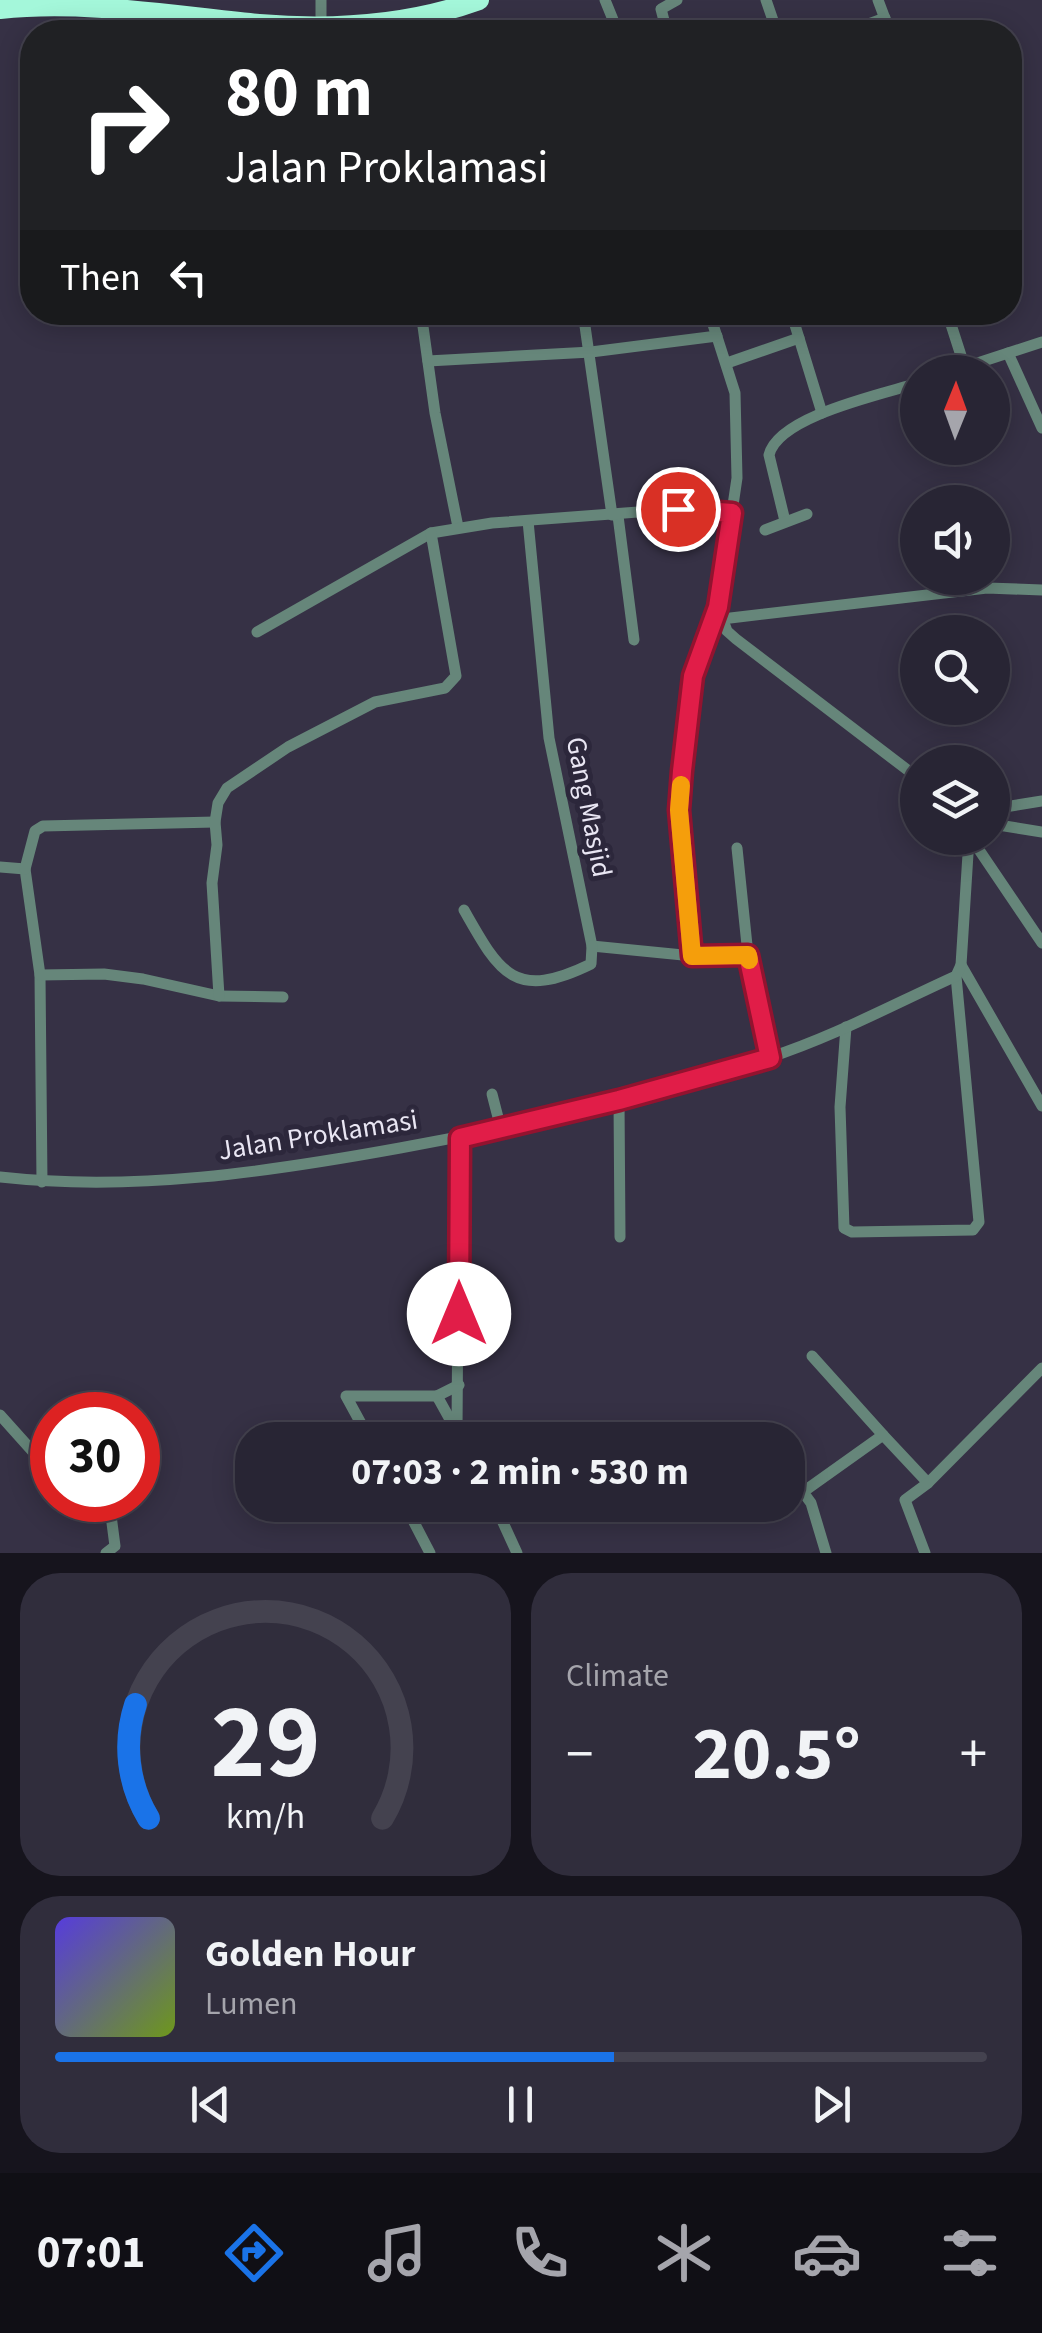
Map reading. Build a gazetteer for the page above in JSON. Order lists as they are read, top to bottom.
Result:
{
  "streets": {
    "street": ["Gang Masjid", "Jalan Proklamasi"]
  },
  "north": "top",
  "page": {
    "turn": ["80 m", "Jalan Proklamasi"],
    "then": "Then",
    "limit": "30",
    "trip": "07:03 · 2 min · 530 m",
    "tile": "Climate",
    "heat": ["−", "20.5°", "+"],
    "song": ["Golden Hour", "Lumen"],
    "tabs": "07:01",
    "gauge": ["29", "km/h"]
  }
}
